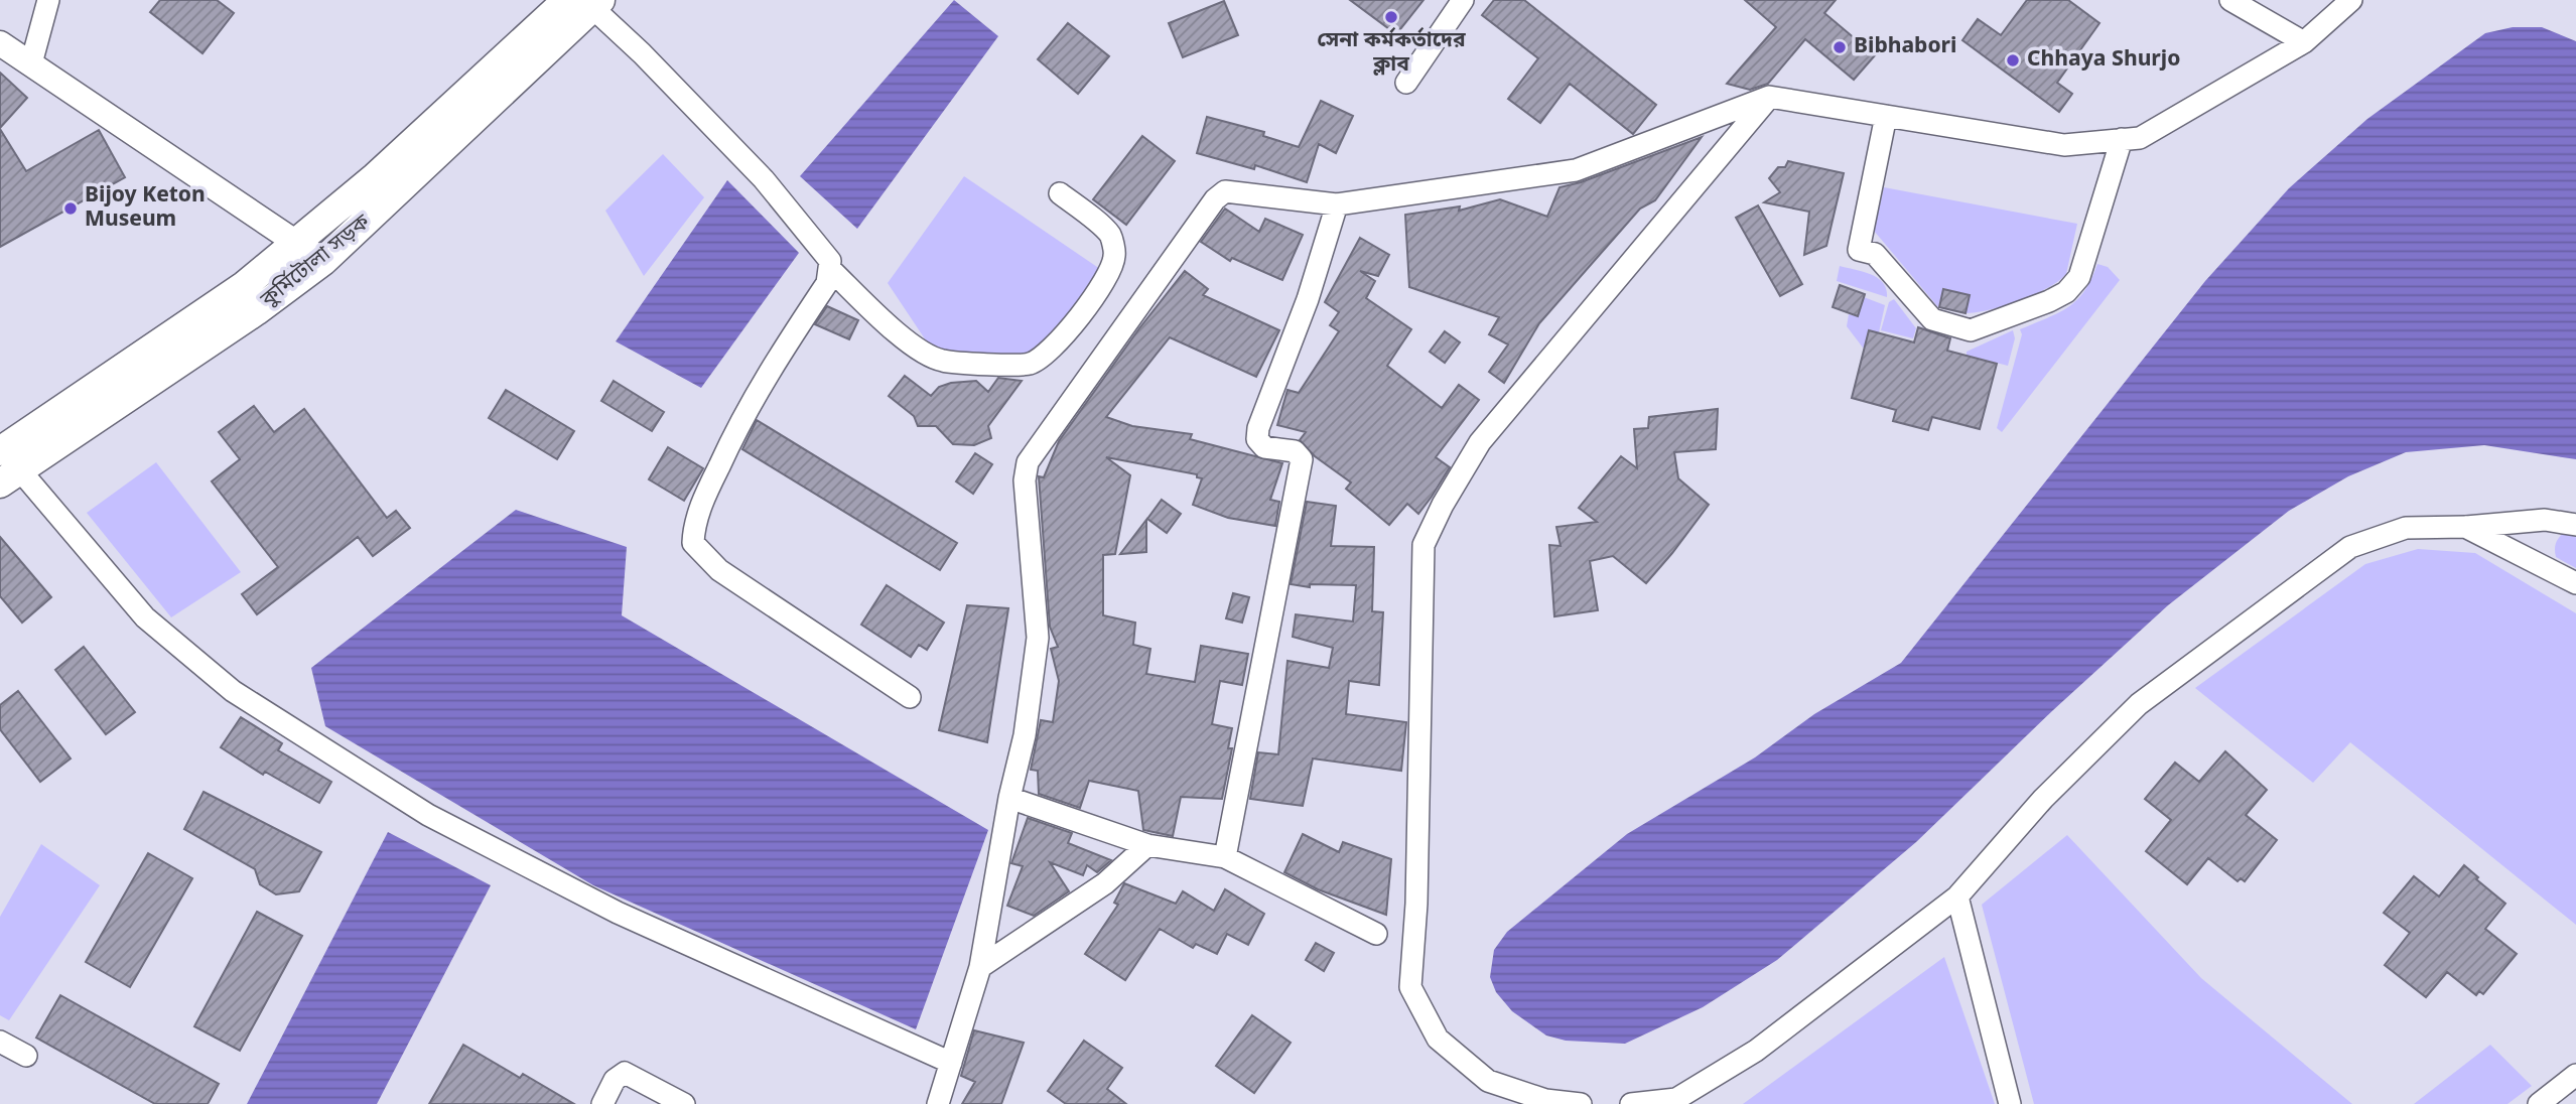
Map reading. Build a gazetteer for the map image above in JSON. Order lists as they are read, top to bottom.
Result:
{
  "streets": {
    "main road": ["কুর্মিটোলা সড়ক"]
  },
  "places": [
    "সেনা কর্মকর্তাদের ক্লাব",
    "Bibhabori",
    "Chhaya Shurjo",
    "Bijoy Keton Museum"
  ]
}
